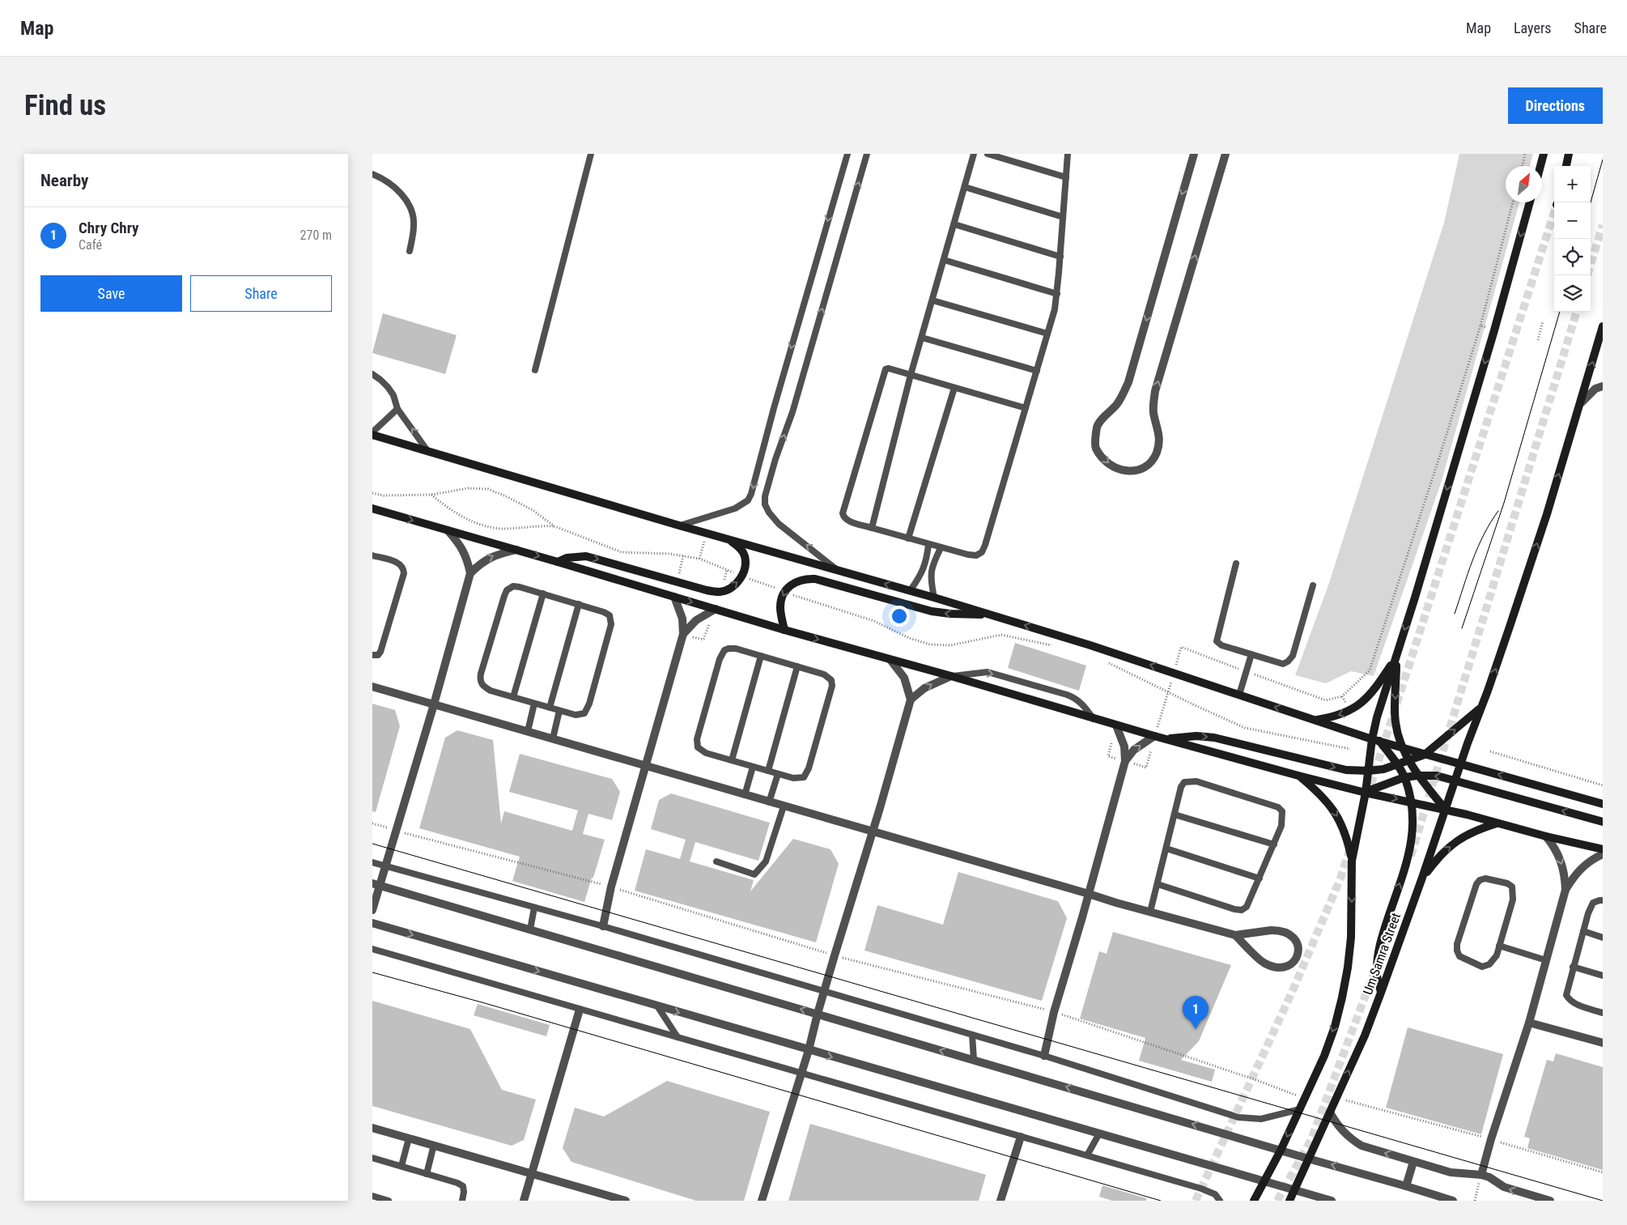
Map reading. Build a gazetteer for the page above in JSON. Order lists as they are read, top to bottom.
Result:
{
  "streets": {
    "street": ["Um Samra Street"]
  },
  "north": "top right",
  "page": {
    "header": "Map",
    "nav": ["Map", "Layers", "Share"],
    "buttons": [
      "Directions",
      ["Save", "Share"]
    ],
    "title": "Find us",
    "heading": "Nearby",
    "map_buttons": ["+", "−"],
    "list": [
      {
        "mark": "1",
        "name": "Chry Chry",
        "note": "Café",
        "value": "270 m"
      }
    ],
    "pins": "1"
  }
}
